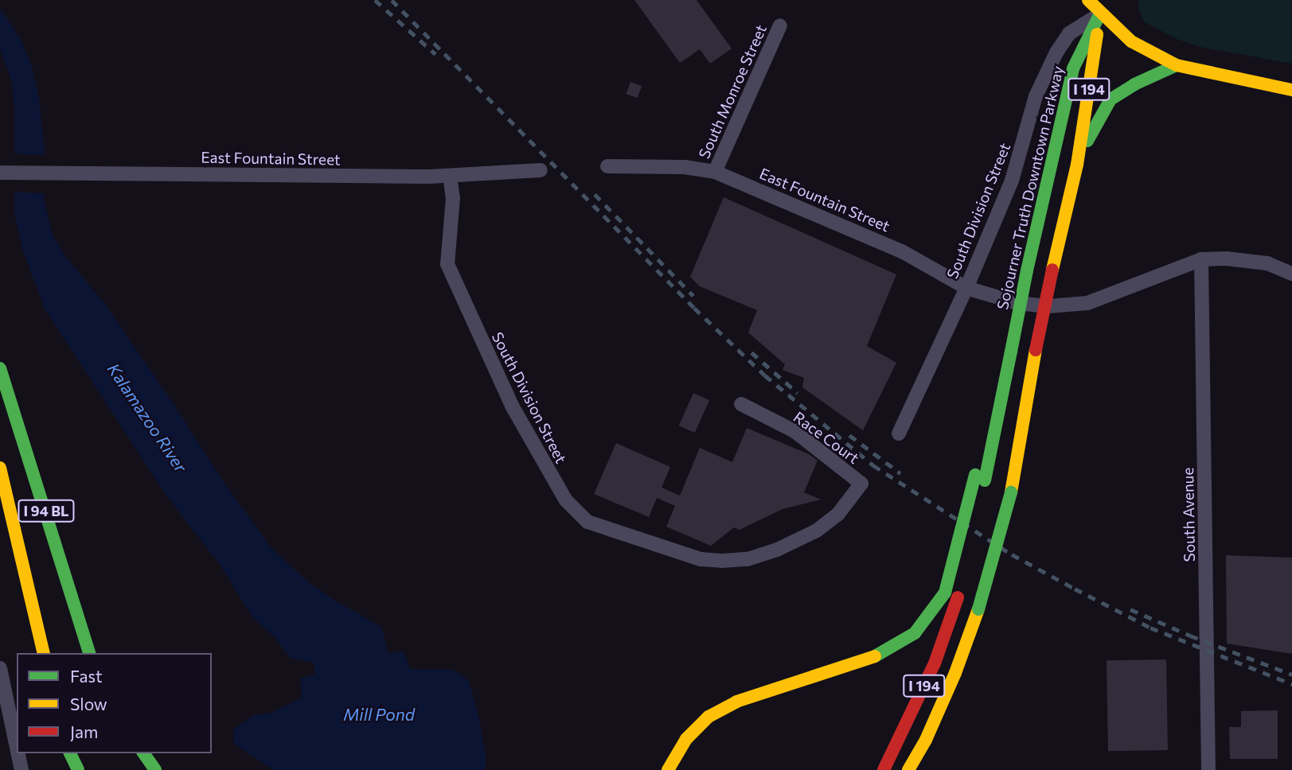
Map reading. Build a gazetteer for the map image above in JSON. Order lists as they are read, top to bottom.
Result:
{
  "streets": {
    "main road": ["I 194", "Sojourner Truth Downtown Parkway", "I 94 BL"],
    "street": [
      "South Monroe Street",
      "East Fountain Street",
      "South Division Street",
      "Race Court",
      "South Avenue"
    ]
  },
  "crossings": [
    ["I 194", "Sojourner Truth Downtown Parkway"],
    ["I 194", "South Division Street"],
    ["South Monroe Street", "East Fountain Street"],
    ["East Fountain Street", "South Division Street"],
    ["East Fountain Street", "South Avenue"],
    ["Sojourner Truth Downtown Parkway", "South Division Street"],
    ["South Division Street", "Race Court"]
  ],
  "water": ["Kalamazoo River", "Mill Pond"],
  "legend": ["Fast", "Slow", "Jam"]
}
